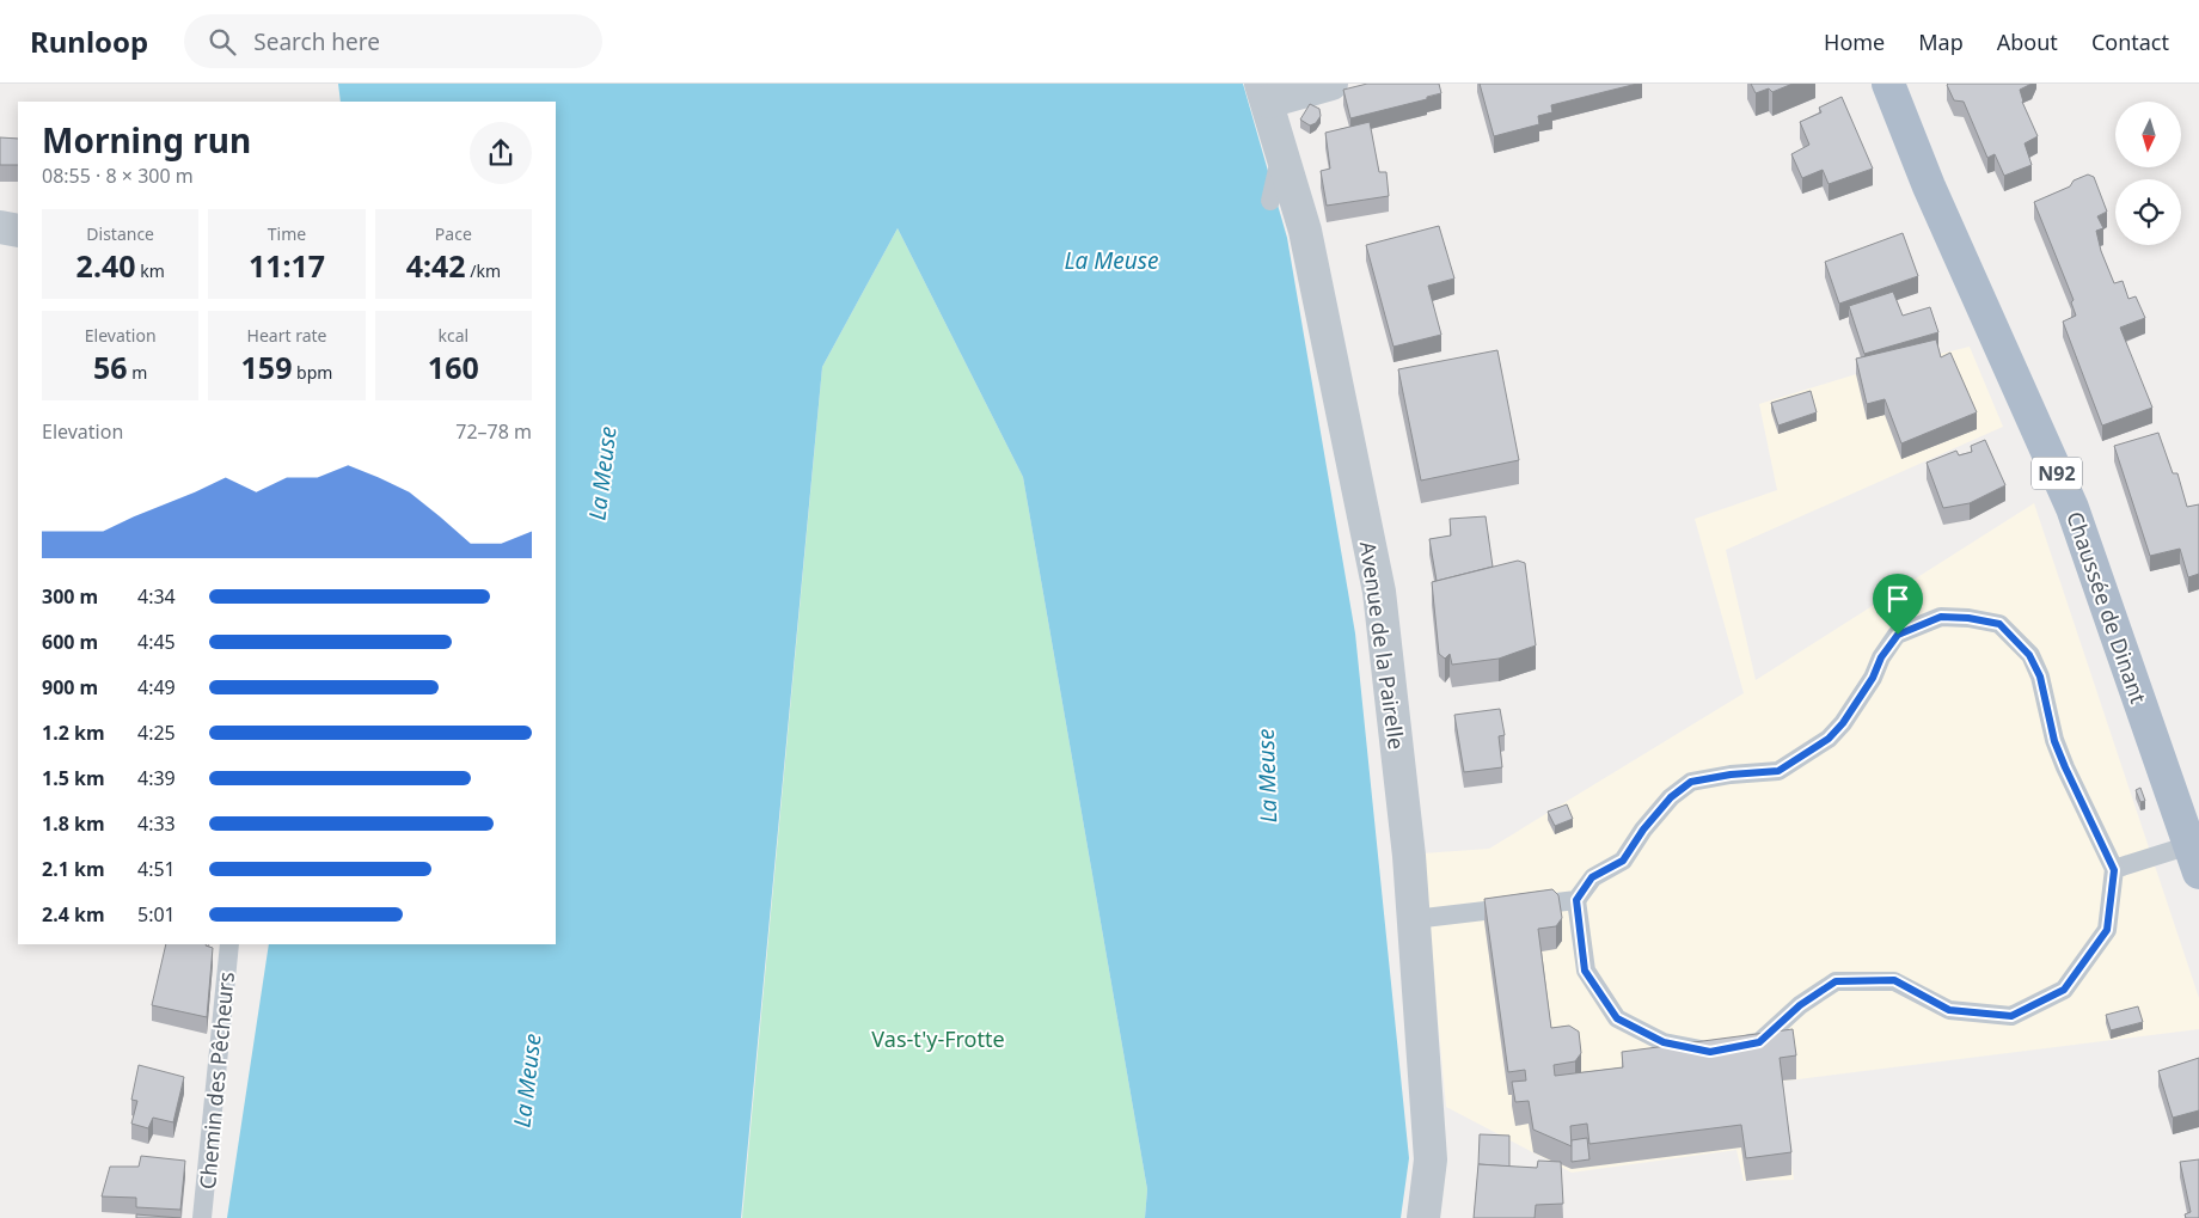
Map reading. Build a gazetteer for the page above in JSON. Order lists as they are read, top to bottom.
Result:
{
  "streets": {
    "main road": ["N92", "Chaussée de Dinant"],
    "street": ["Avenue de la Pairelle"],
    "lane": ["Chemin des Pêcheurs"]
  },
  "water": ["La Meuse"],
  "parks": ["Vas-t'y-Frotte"],
  "north": "bottom",
  "page": {
    "header": "Runloop",
    "search": "Search here",
    "nav": [
      "Home",
      "Map",
      "About",
      "Contact"
    ],
    "heading": ["Morning run", "08:55 · 8 × 300 m"],
    "stats": [
      ["Distance", "2.40 km"],
      ["Time", "11:17"],
      ["Pace", "4:42 /km"],
      ["Elevation", "56 m"],
      ["Heart rate", "159 bpm"],
      ["kcal", "160"]
    ],
    "chart": ["Elevation", "72–78 m"],
    "list": [
      {
        "name": "300 m",
        "note": "4:34"
      },
      {
        "name": "600 m",
        "note": "4:45"
      },
      {
        "name": "900 m",
        "note": "4:49"
      },
      {
        "name": "1.2 km",
        "note": "4:25"
      },
      {
        "name": "1.5 km",
        "note": "4:39"
      },
      {
        "name": "1.8 km",
        "note": "4:33"
      },
      {
        "name": "2.1 km",
        "note": "4:51"
      },
      {
        "name": "2.4 km",
        "note": "5:01"
      }
    ]
  }
}
